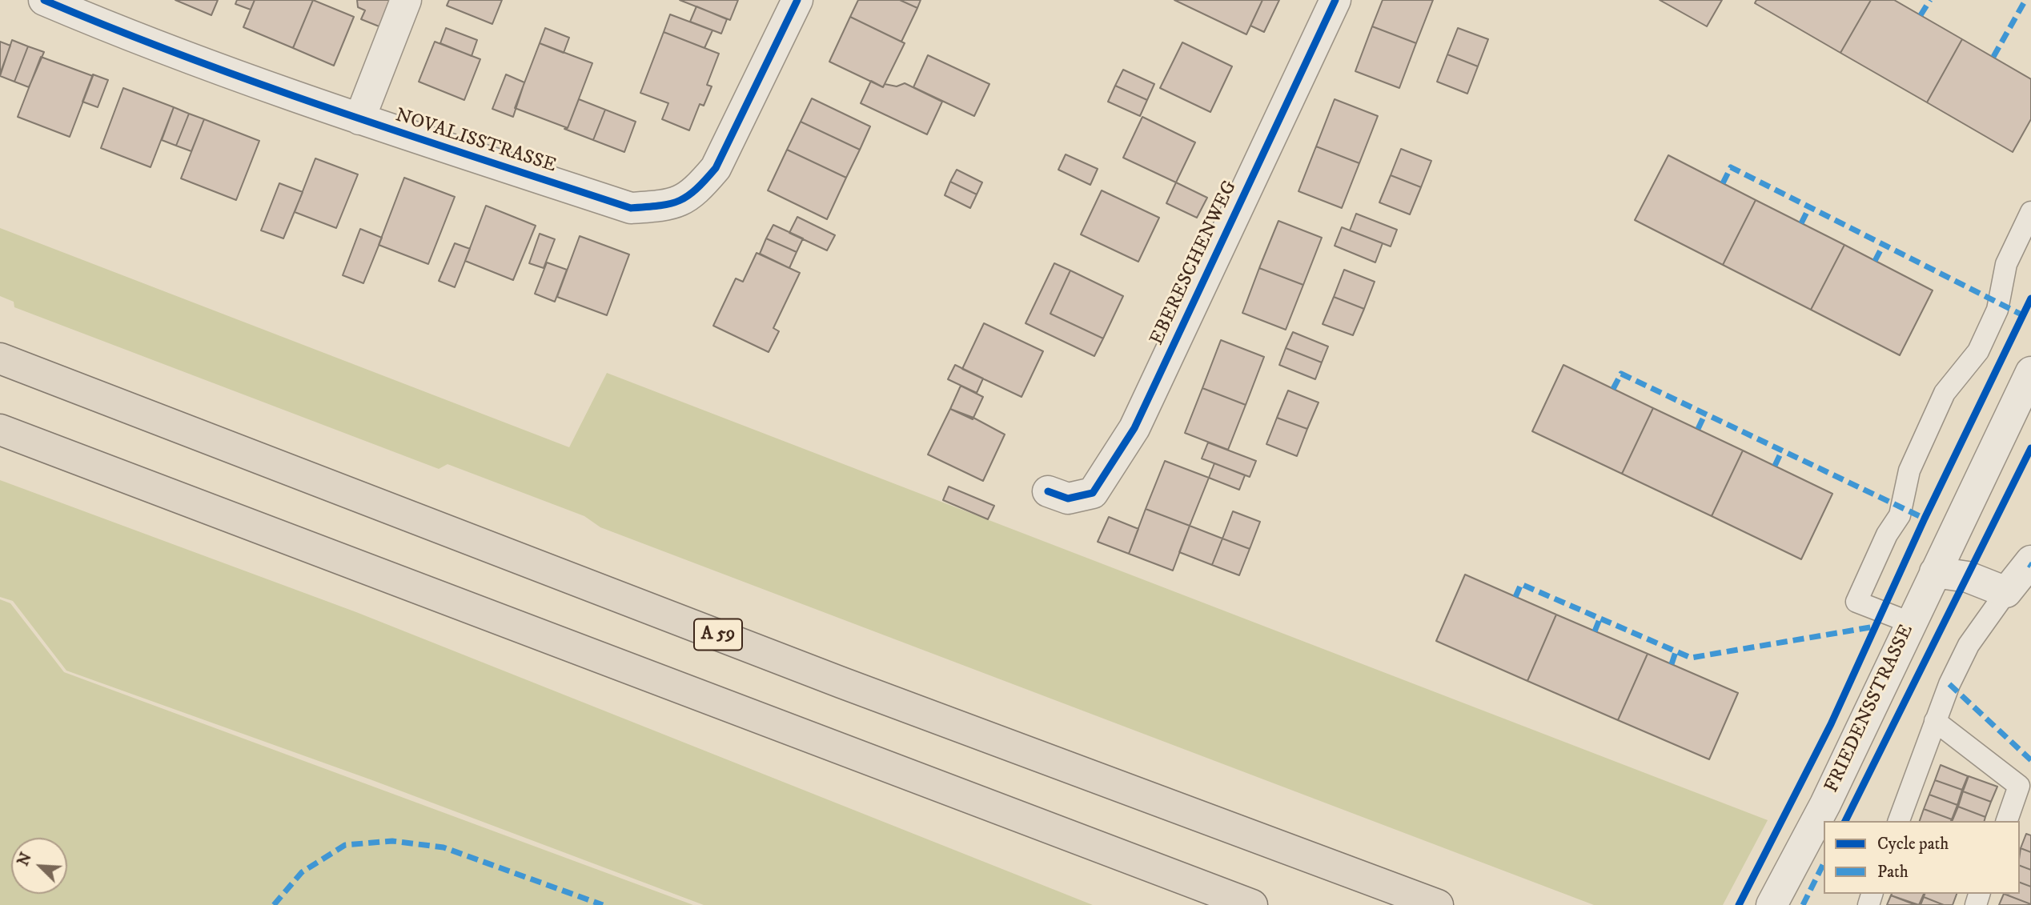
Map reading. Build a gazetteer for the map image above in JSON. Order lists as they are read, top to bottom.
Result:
{
  "streets": {
    "highway": ["A 59"],
    "street": ["NOVALISSTRASSE", "EBERESCHENWEG", "FRIEDENSSTRASSE"]
  },
  "legend": ["Cycle path", "Path"],
  "north": "top left"
}
